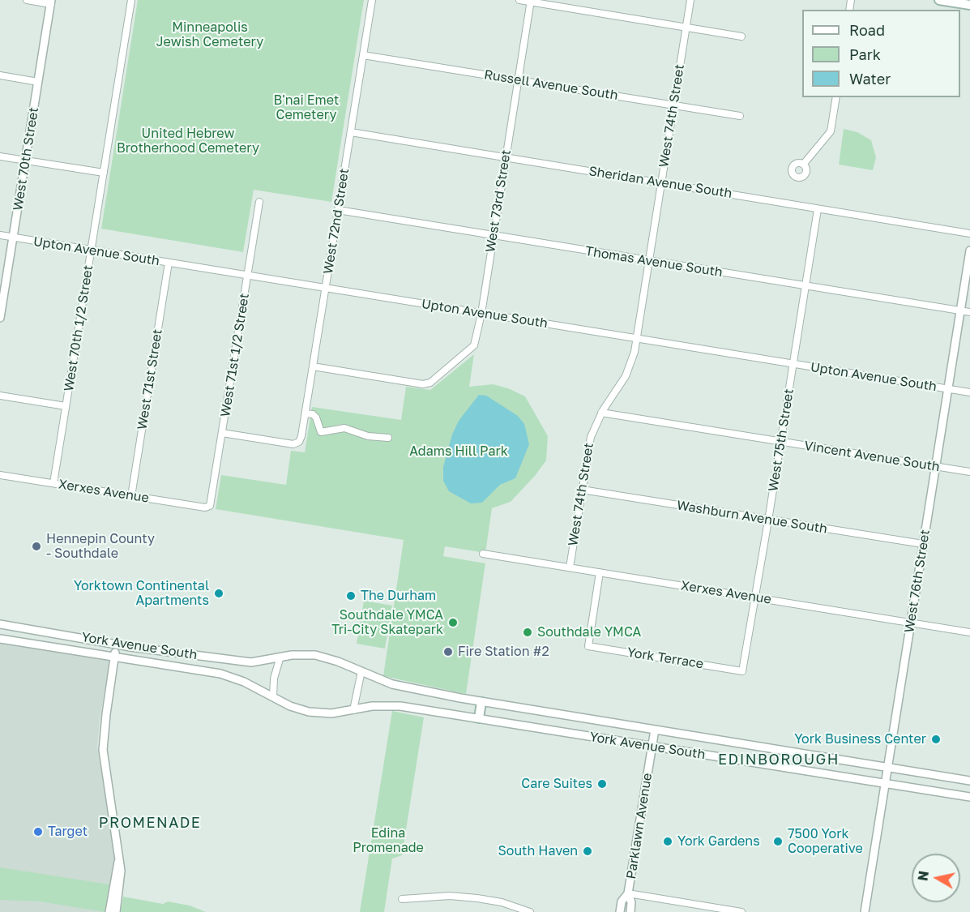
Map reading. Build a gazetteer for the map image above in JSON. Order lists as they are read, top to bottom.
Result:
{
  "streets": {
    "street": [
      "Russell Avenue South",
      "West 74th Street",
      "West 70th Street",
      "Sheridan Avenue South",
      "West 73rd Street",
      "West 72nd Street",
      "Upton Avenue South",
      "Thomas Avenue South",
      "West 70th 1/2 Street",
      "West 71st 1/2 Street",
      "West 71st Street",
      "West 75th Street",
      "Vincent Avenue South",
      "Xerxes Avenue",
      "Washburn Avenue South",
      "West 76th Street",
      "York Avenue South",
      "York Terrace",
      "Parklawn Avenue"
    ]
  },
  "crossings": [
    ["Russell Avenue South", "West 74th Street"],
    ["Russell Avenue South", "West 73rd Street"],
    ["Russell Avenue South", "West 72nd Street"],
    ["West 74th Street", "Sheridan Avenue South"],
    ["West 74th Street", "Upton Avenue South"],
    ["West 74th Street", "Thomas Avenue South"],
    ["West 74th Street", "Vincent Avenue South"],
    ["West 74th Street", "Xerxes Avenue"],
    ["West 74th Street", "Washburn Avenue South"],
    ["West 70th Street", "Upton Avenue South"],
    ["Sheridan Avenue South", "West 73rd Street"],
    ["Sheridan Avenue South", "West 72nd Street"],
    ["Sheridan Avenue South", "West 75th Street"],
    ["West 73rd Street", "West 72nd Street"],
    ["West 73rd Street", "Upton Avenue South"],
    ["West 73rd Street", "Thomas Avenue South"],
    ["West 72nd Street", "Upton Avenue South"],
    ["West 72nd Street", "Thomas Avenue South"],
    ["West 72nd Street", "West 71st 1/2 Street"],
    ["Upton Avenue South", "West 70th 1/2 Street"],
    ["Upton Avenue South", "West 71st 1/2 Street"],
    ["Upton Avenue South", "West 71st Street"],
    ["Upton Avenue South", "West 75th Street"],
    ["Upton Avenue South", "West 76th Street"],
    ["Thomas Avenue South", "West 75th Street"],
    ["Thomas Avenue South", "West 76th Street"],
    ["West 70th 1/2 Street", "Xerxes Avenue"],
    ["West 71st 1/2 Street", "Xerxes Avenue"],
    ["West 71st Street", "Xerxes Avenue"],
    ["West 75th Street", "Vincent Avenue South"],
    ["West 75th Street", "Xerxes Avenue"],
    ["West 75th Street", "Washburn Avenue South"],
    ["West 75th Street", "York Terrace"],
    ["Vincent Avenue South", "West 76th Street"],
    ["Xerxes Avenue", "West 76th Street"],
    ["Xerxes Avenue", "York Terrace"],
    ["Washburn Avenue South", "West 76th Street"],
    ["West 76th Street", "York Avenue South"],
    ["York Avenue South", "Parklawn Avenue"]
  ],
  "districts": ["EDINBOROUGH", "PROMENADE"],
  "parks": [
    "Minneapolis Jewish Cemetery",
    "B'nai Emet Cemetery",
    "United Hebrew Brotherhood Cemetery",
    "Adams Hill Park",
    "Edina Promenade"
  ],
  "places": [
    "Hennepin County - Southdale",
    "Yorktown Continental Apartments",
    "The Durham",
    "Southdale YMCA Tri-City Skatepark",
    "Southdale YMCA",
    "Fire Station #2",
    "York Business Center",
    "Care Suites",
    "Target",
    "York Gardens",
    "7500 York Cooperative",
    "South Haven"
  ],
  "legend": ["Road", "Park", "Water"],
  "north": "left"
}
